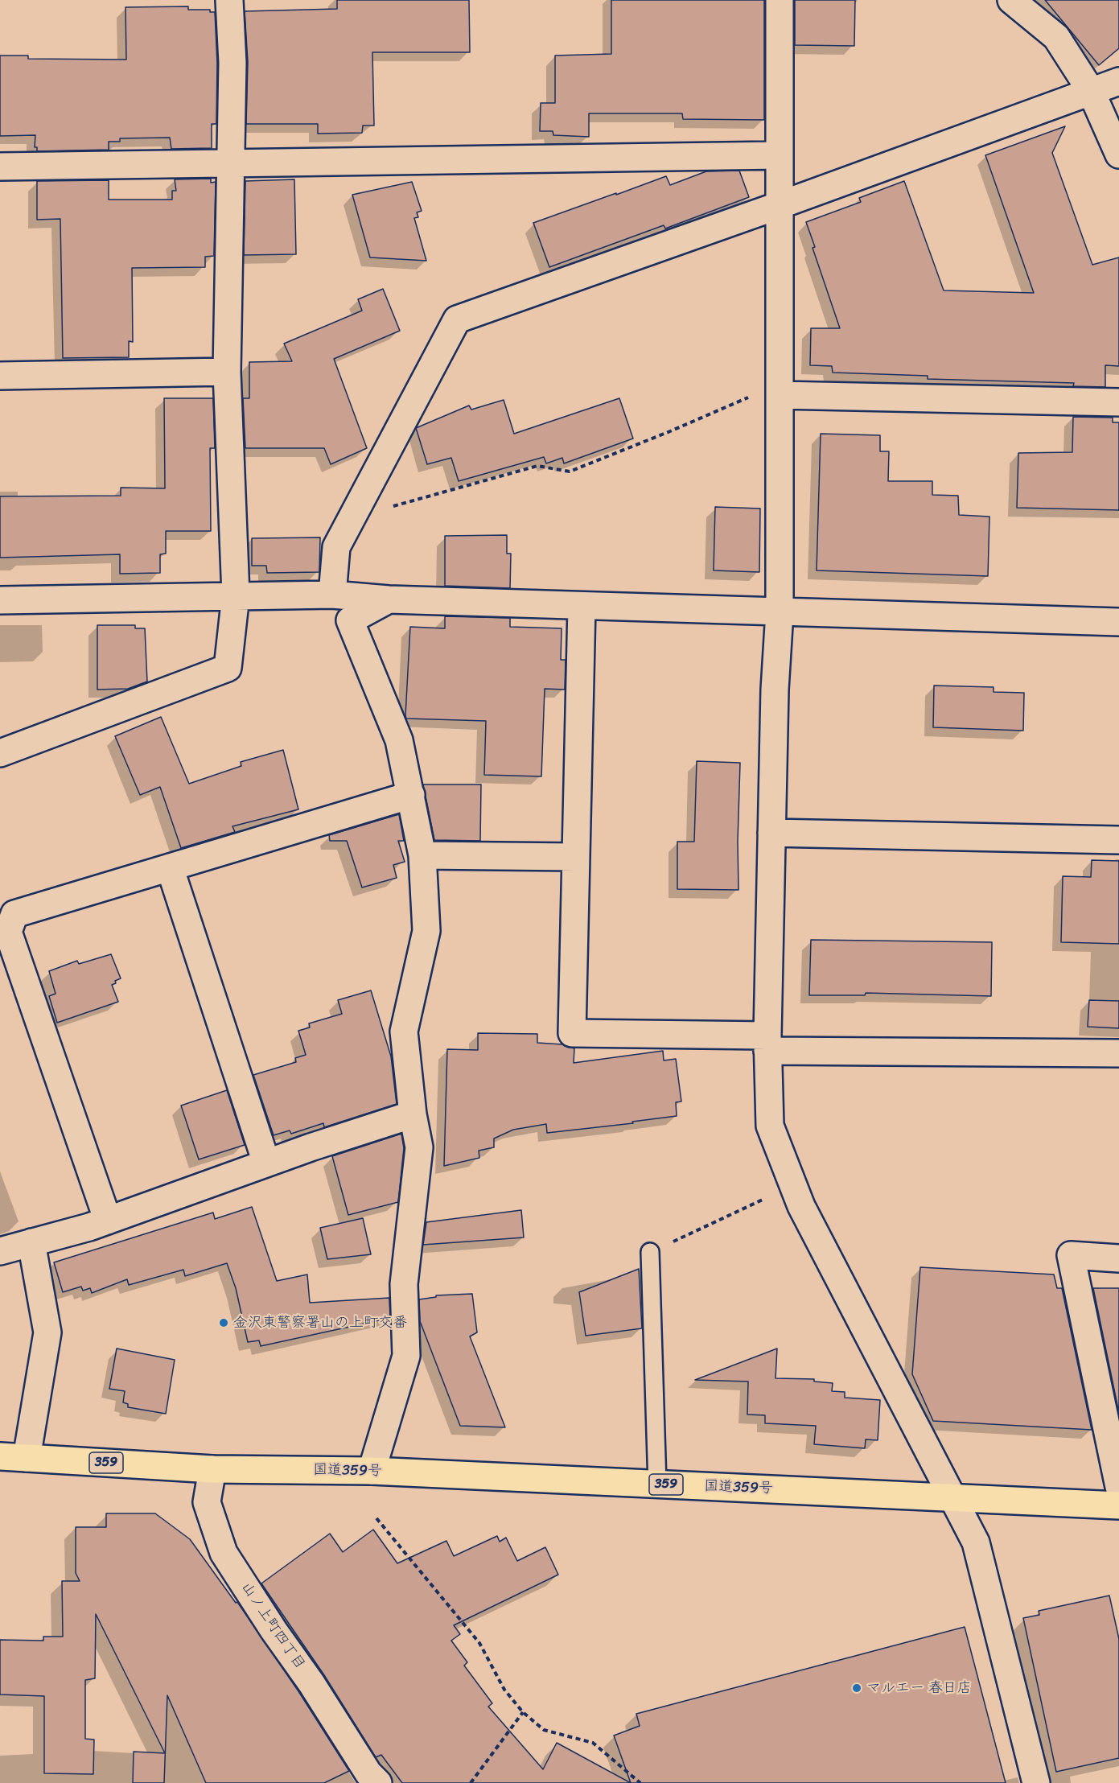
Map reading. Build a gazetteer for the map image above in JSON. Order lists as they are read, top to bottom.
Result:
{
  "streets": {
    "highway": ["359", "国道359号"],
    "street": ["山ノ上町四丁目"]
  },
  "crossings": [
    ["359", "国道359号"],
    ["359", "山ノ上町四丁目"],
    ["国道359号", "山ノ上町四丁目"]
  ],
  "places": ["金沢東警察署山の上町交番", "マルエー 春日店"]
}
